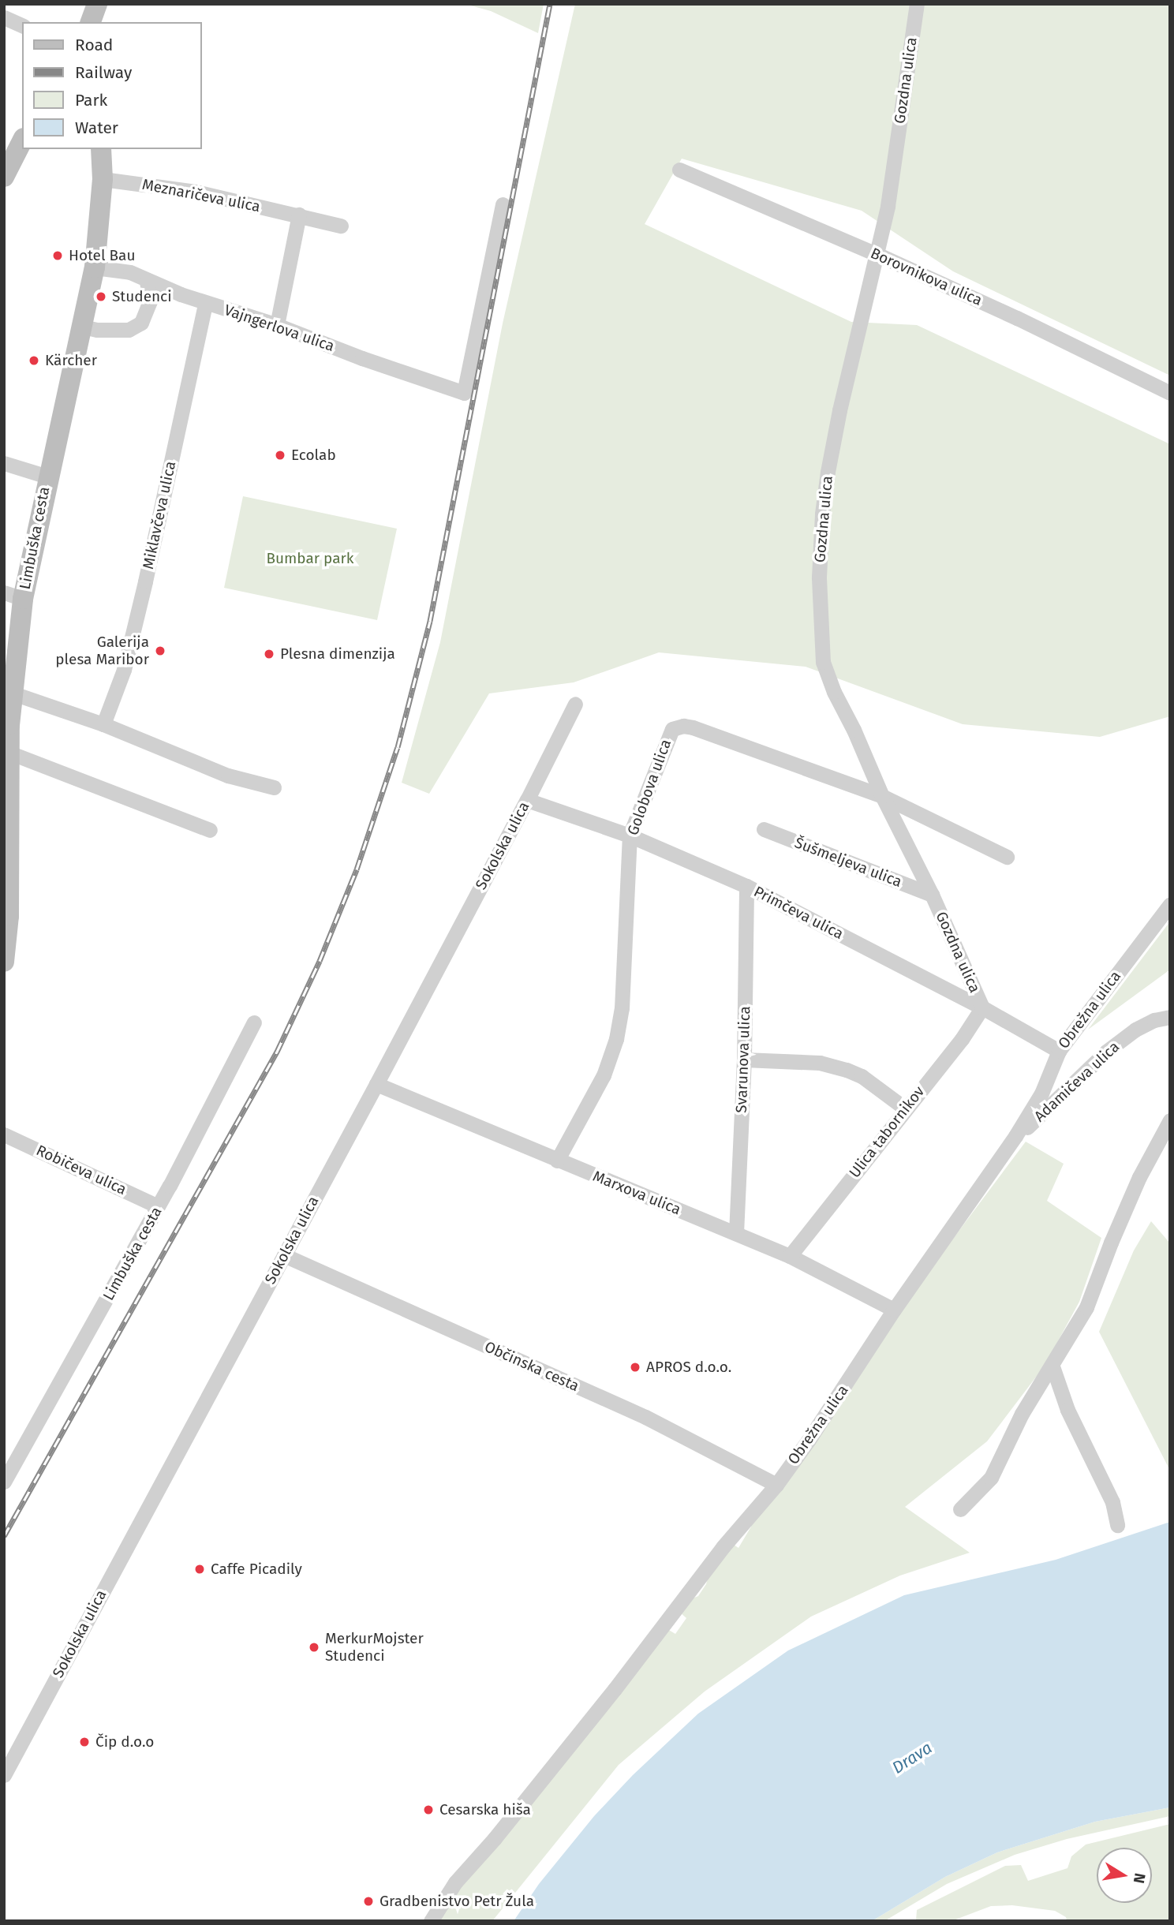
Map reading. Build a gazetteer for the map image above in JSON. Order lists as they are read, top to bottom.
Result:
{
  "streets": {
    "main road": ["Limbuška cesta"],
    "street": [
      "Gozdna ulica",
      "Meznaričeva ulica",
      "Borovnikova ulica",
      "Vajngerlova ulica",
      "Miklavčeva ulica",
      "Golobova ulica",
      "Sokolska ulica",
      "Šušmeljeva ulica",
      "Primčeva ulica",
      "Obrežna ulica",
      "Svarunova ulica",
      "Adamičeva ulica",
      "Ulica tabornikov",
      "Robičeva ulica",
      "Marxova ulica",
      "Občinska cesta"
    ]
  },
  "crossings": [
    ["Gozdna ulica", "Borovnikova ulica"],
    ["Gozdna ulica", "Golobova ulica"],
    ["Gozdna ulica", "Šušmeljeva ulica"],
    ["Gozdna ulica", "Primčeva ulica"],
    ["Gozdna ulica", "Ulica tabornikov"],
    ["Meznaričeva ulica", "Limbuška cesta"],
    ["Vajngerlova ulica", "Miklavčeva ulica"],
    ["Vajngerlova ulica", "Limbuška cesta"],
    ["Limbuška cesta", "Robičeva ulica"],
    ["Golobova ulica", "Primčeva ulica"],
    ["Golobova ulica", "Marxova ulica"],
    ["Sokolska ulica", "Primčeva ulica"],
    ["Sokolska ulica", "Marxova ulica"],
    ["Sokolska ulica", "Občinska cesta"],
    ["Primčeva ulica", "Obrežna ulica"],
    ["Primčeva ulica", "Svarunova ulica"],
    ["Primčeva ulica", "Ulica tabornikov"],
    ["Obrežna ulica", "Adamičeva ulica"],
    ["Obrežna ulica", "Marxova ulica"],
    ["Obrežna ulica", "Občinska cesta"],
    ["Svarunova ulica", "Marxova ulica"],
    ["Ulica tabornikov", "Marxova ulica"]
  ],
  "water": ["Drava"],
  "parks": ["Bumbar park"],
  "places": [
    "Hotel Bau",
    "Studenci",
    "Kärcher",
    "Ecolab",
    "Galerija plesa Maribor",
    "Plesna dimenzija",
    "APROS d.o.o.",
    "Caffe Picadily",
    "MerkurMojster Studenci",
    "Čip d.o.o",
    "Cesarska hiša",
    "Gradbenistvo Petr Žula"
  ],
  "legend": [
    "Road",
    "Railway",
    "Park",
    "Water"
  ],
  "north": "right"
}
